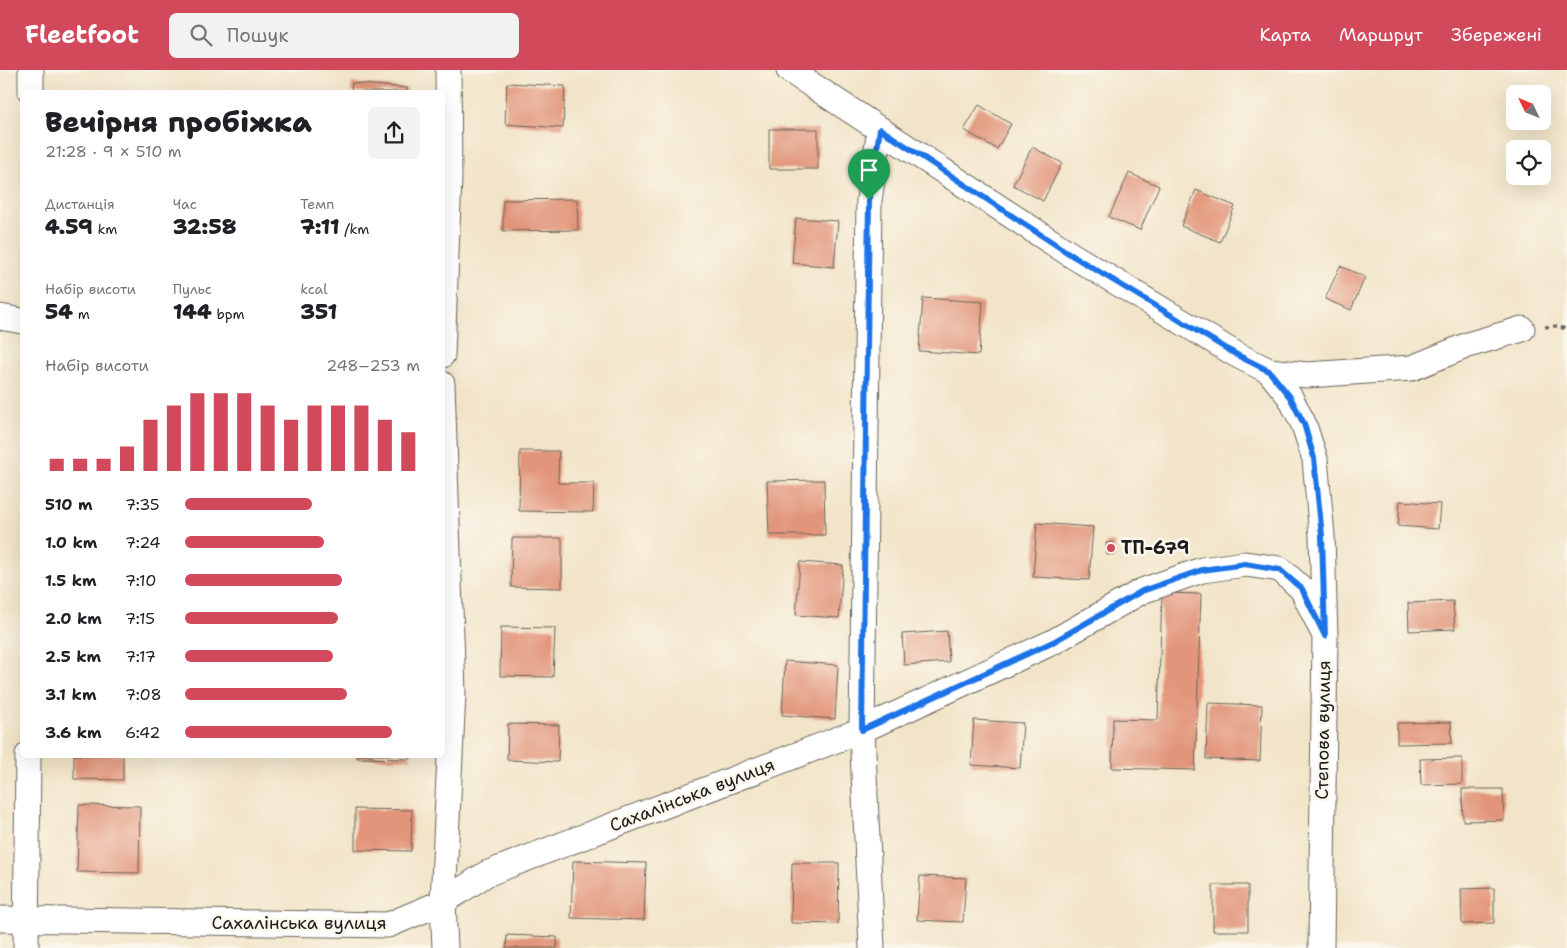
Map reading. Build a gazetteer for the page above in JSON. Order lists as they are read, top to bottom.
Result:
{
  "streets": {
    "street": ["Степова вулиця", "Сахалінська вулиця"]
  },
  "crossings": [
    ["Степова вулиця", "Сахалінська вулиця"]
  ],
  "places": ["ТП-679"],
  "north": "top left",
  "page": {
    "header": "Fleetfoot",
    "search": "Пошук",
    "nav": ["Карта", "Маршрут", "Збережені"],
    "heading": ["Вечірня пробіжка", "21:28 · 9 × 510 m"],
    "stats": [
      ["Дистанція", "4.59 km"],
      ["Час", "32:58"],
      ["Темп", "7:11 /km"],
      ["Набір висоти", "54 m"],
      ["Пульс", "144 bpm"],
      ["kcal", "351"]
    ],
    "chart": ["Набір висоти", "248–253 m"],
    "list": [
      {
        "name": "510 m",
        "note": "7:35"
      },
      {
        "name": "1.0 km",
        "note": "7:24"
      },
      {
        "name": "1.5 km",
        "note": "7:10"
      },
      {
        "name": "2.0 km",
        "note": "7:15"
      },
      {
        "name": "2.5 km",
        "note": "7:17"
      },
      {
        "name": "3.1 km",
        "note": "7:08"
      },
      {
        "name": "3.6 km",
        "note": "6:42"
      }
    ]
  }
}
